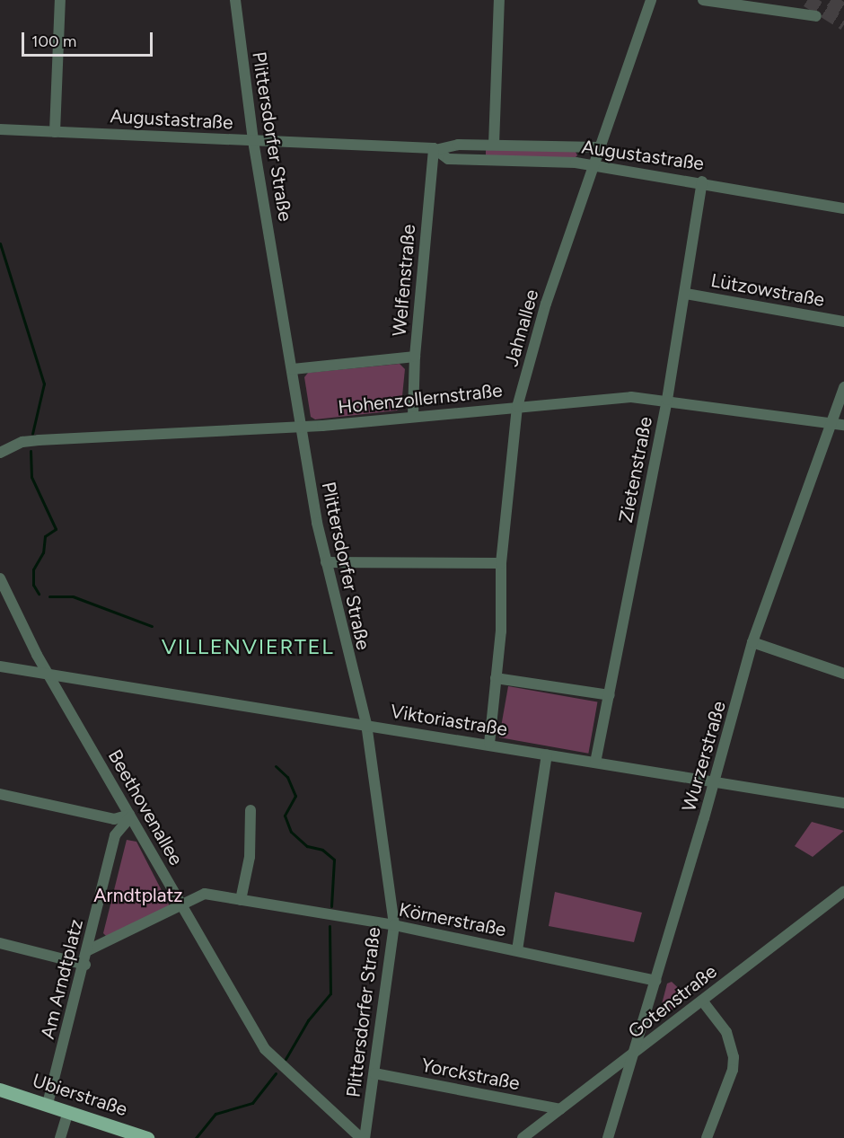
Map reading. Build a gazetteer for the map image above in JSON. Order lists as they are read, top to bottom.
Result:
{
  "streets": {
    "main road": ["Ubierstraße"],
    "street": [
      "Augustastraße",
      "Plittersdorfer Straße",
      "Welfenstraße",
      "Lützowstraße",
      "Jahnallee",
      "Hohenzollernstraße",
      "Zietenstraße",
      "Viktoriastraße",
      "Wurzerstraße",
      "Beethovenallee",
      "Körnerstraße",
      "Am Arndtplatz",
      "Gotenstraße",
      "Yorckstraße"
    ]
  },
  "crossings": [
    ["Augustastraße", "Plittersdorfer Straße"],
    ["Augustastraße", "Welfenstraße"],
    ["Augustastraße", "Jahnallee"],
    ["Augustastraße", "Zietenstraße"],
    ["Plittersdorfer Straße", "Hohenzollernstraße"],
    ["Plittersdorfer Straße", "Viktoriastraße"],
    ["Plittersdorfer Straße", "Beethovenallee"],
    ["Plittersdorfer Straße", "Körnerstraße"],
    ["Plittersdorfer Straße", "Yorckstraße"],
    ["Welfenstraße", "Hohenzollernstraße"],
    ["Lützowstraße", "Zietenstraße"],
    ["Jahnallee", "Hohenzollernstraße"],
    ["Jahnallee", "Viktoriastraße"],
    ["Hohenzollernstraße", "Zietenstraße"],
    ["Hohenzollernstraße", "Wurzerstraße"],
    ["Zietenstraße", "Viktoriastraße"],
    ["Viktoriastraße", "Wurzerstraße"],
    ["Viktoriastraße", "Beethovenallee"],
    ["Wurzerstraße", "Körnerstraße"],
    ["Wurzerstraße", "Gotenstraße"],
    ["Beethovenallee", "Körnerstraße"],
    ["Am Arndtplatz", "Ubierstraße"],
    ["Gotenstraße", "Yorckstraße"]
  ],
  "districts": ["VILLENVIERTEL"],
  "parks": ["Arndtplatz"],
  "scale_bar": "100 m"
}
